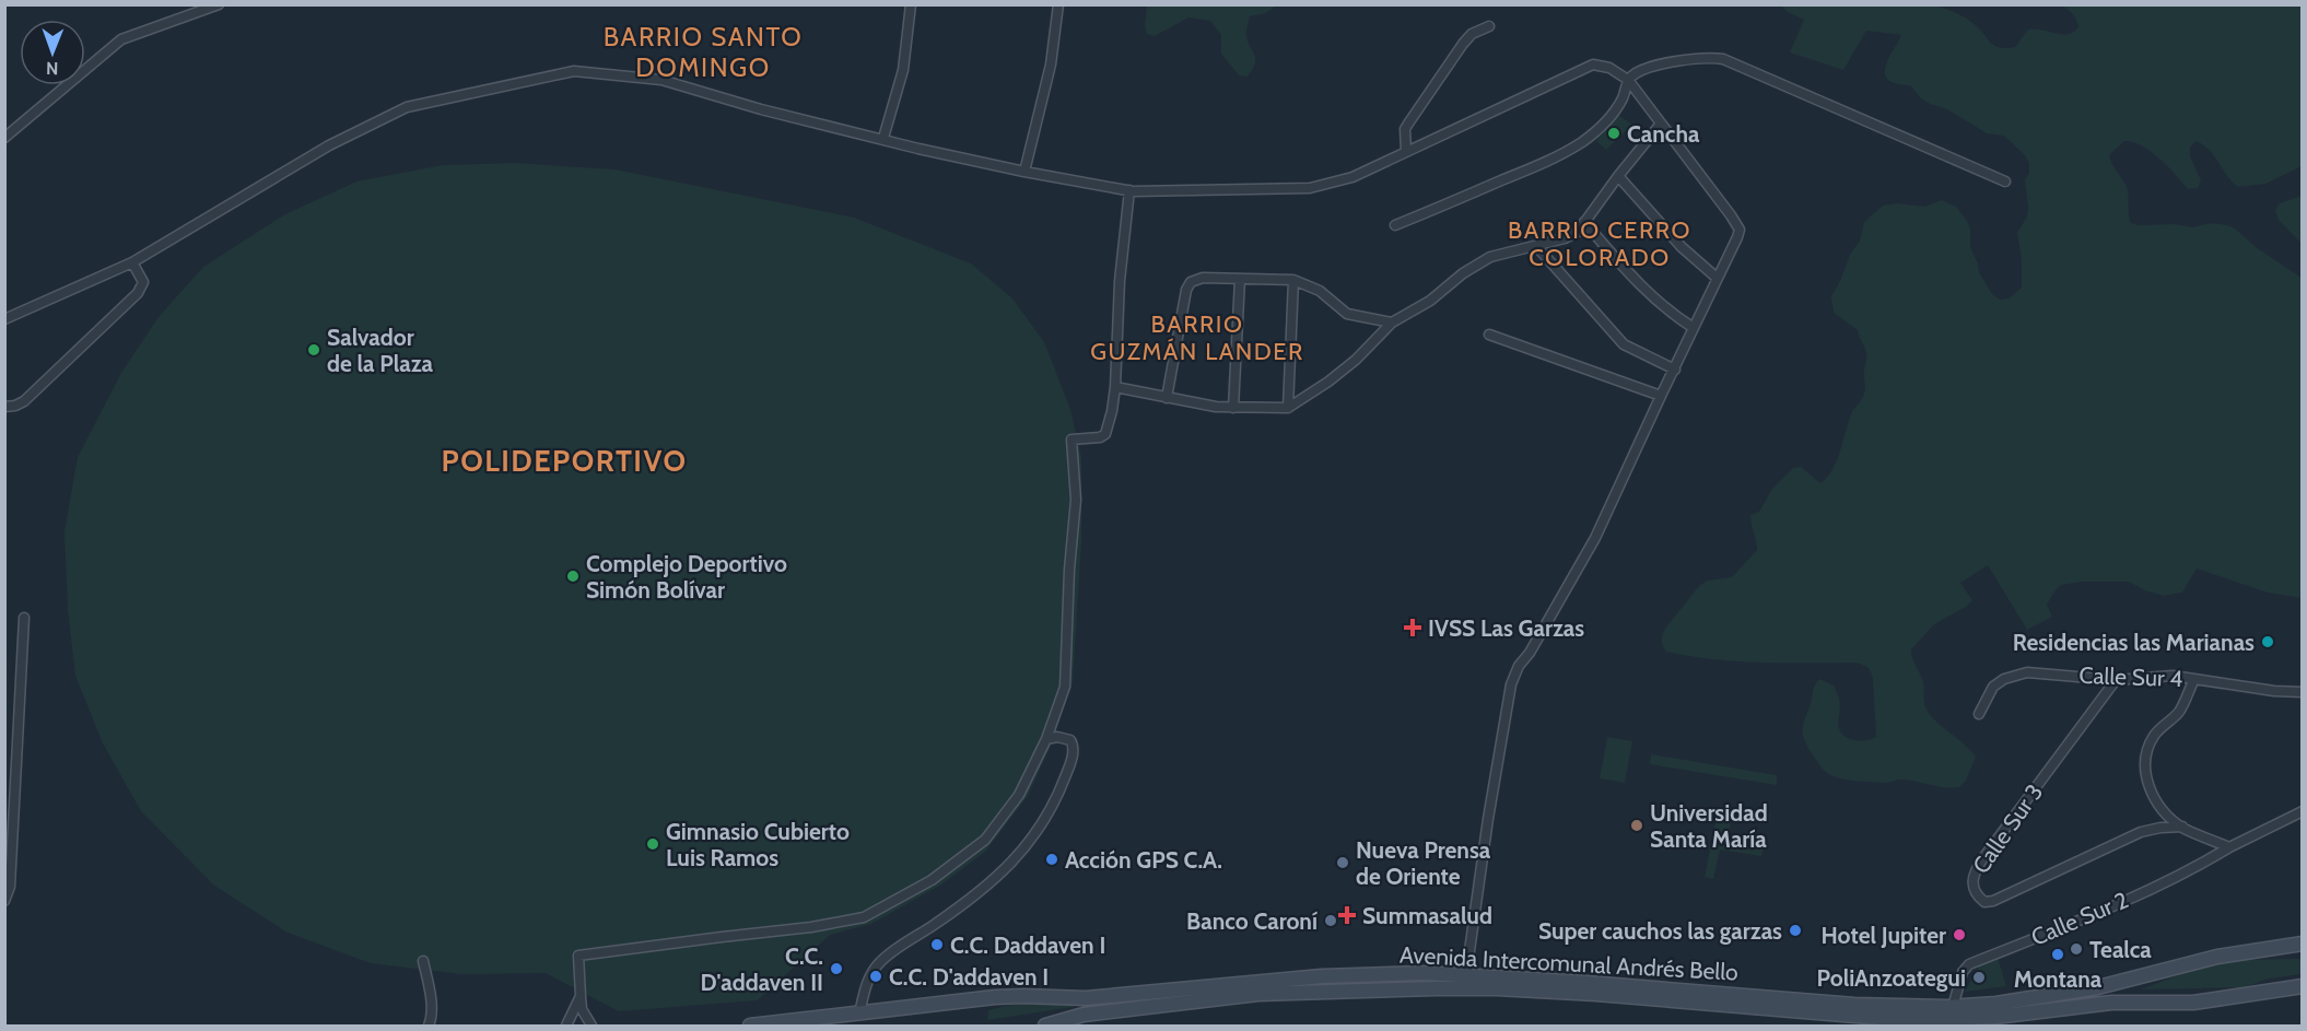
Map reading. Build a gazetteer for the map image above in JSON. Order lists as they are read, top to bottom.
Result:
{
  "streets": {
    "main road": ["Avenida Intercomunal Andrés Bello"],
    "street": ["Calle Sur 4", "Calle Sur 3", "Calle Sur 2"]
  },
  "crossings": [
    ["Calle Sur 4", "Calle Sur 3"],
    ["Calle Sur 2", "Avenida Intercomunal Andrés Bello"]
  ],
  "districts": [
    "BARRIO SANTO DOMINGO",
    "BARRIO CERRO COLORADO",
    "BARRIO GUZMÁN LANDER",
    "POLIDEPORTIVO"
  ],
  "places": {
    "other": [
      "Cancha",
      "Salvador de la Plaza",
      "Complejo Deportivo Simón Bolívar",
      "Residencias las Marianas",
      "Universidad Santa María",
      "Gimnasio Cubierto Luis Ramos",
      "Acción GPS C.A.",
      "Nueva Prensa de Oriente",
      "Banco Caroní",
      "Super cauchos las garzas",
      "Hotel Jupiter",
      "C.C. Daddaven I",
      "Tealca",
      "Montana",
      "C.C. D'addaven II",
      "C.C. D'addaven I",
      "PoliAnzoategui"
    ],
    "health": ["IVSS Las Garzas", "Summasalud"]
  },
  "north": "bottom"
}
